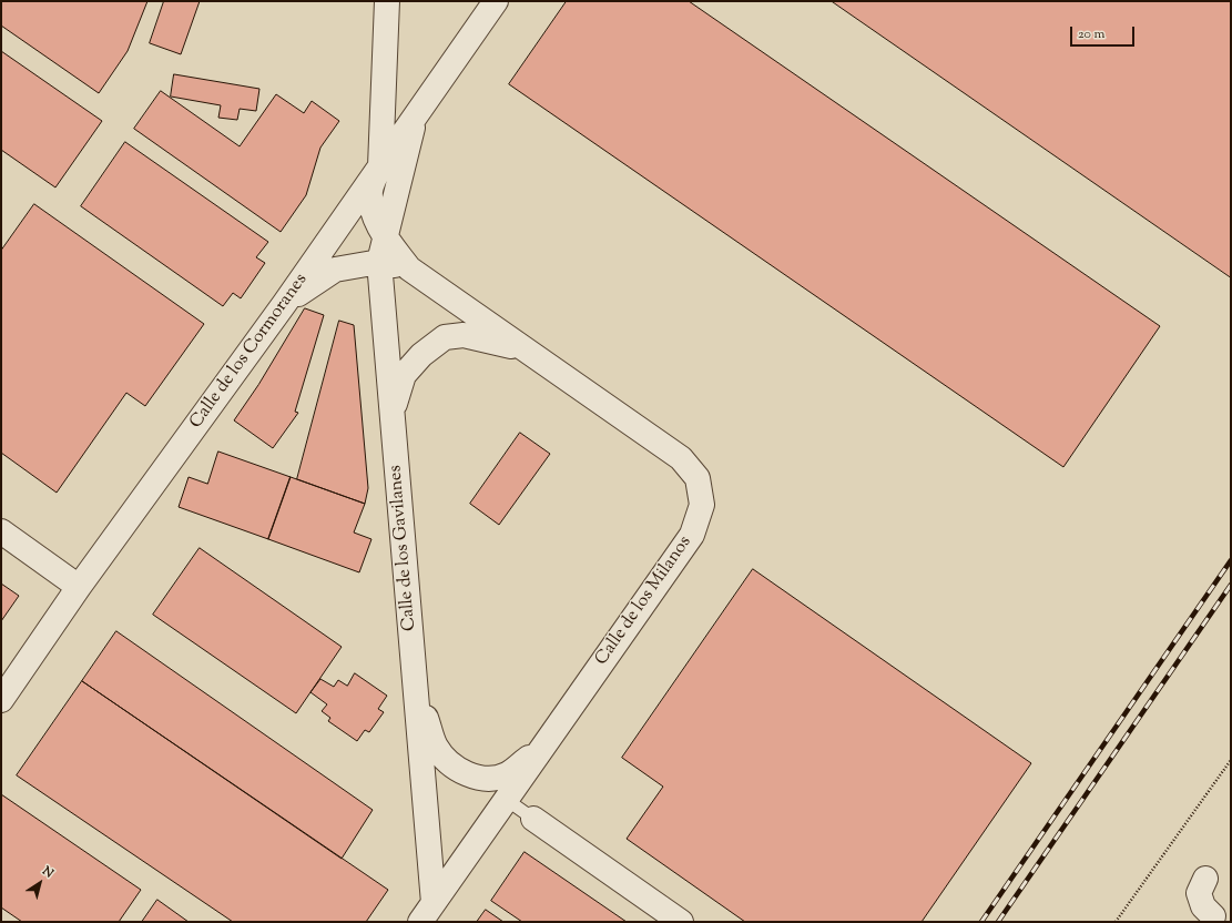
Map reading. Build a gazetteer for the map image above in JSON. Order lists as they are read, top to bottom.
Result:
{
  "streets": {
    "street": ["Calle de los Cormoranes", "Calle de los Gavilanes", "Calle de los Milanos"]
  },
  "crossings": [
    ["Calle de los Cormoranes", "Calle de los Gavilanes"],
    ["Calle de los Gavilanes", "Calle de los Milanos"]
  ],
  "scale_bar": "20 m",
  "north": "top right"
}
